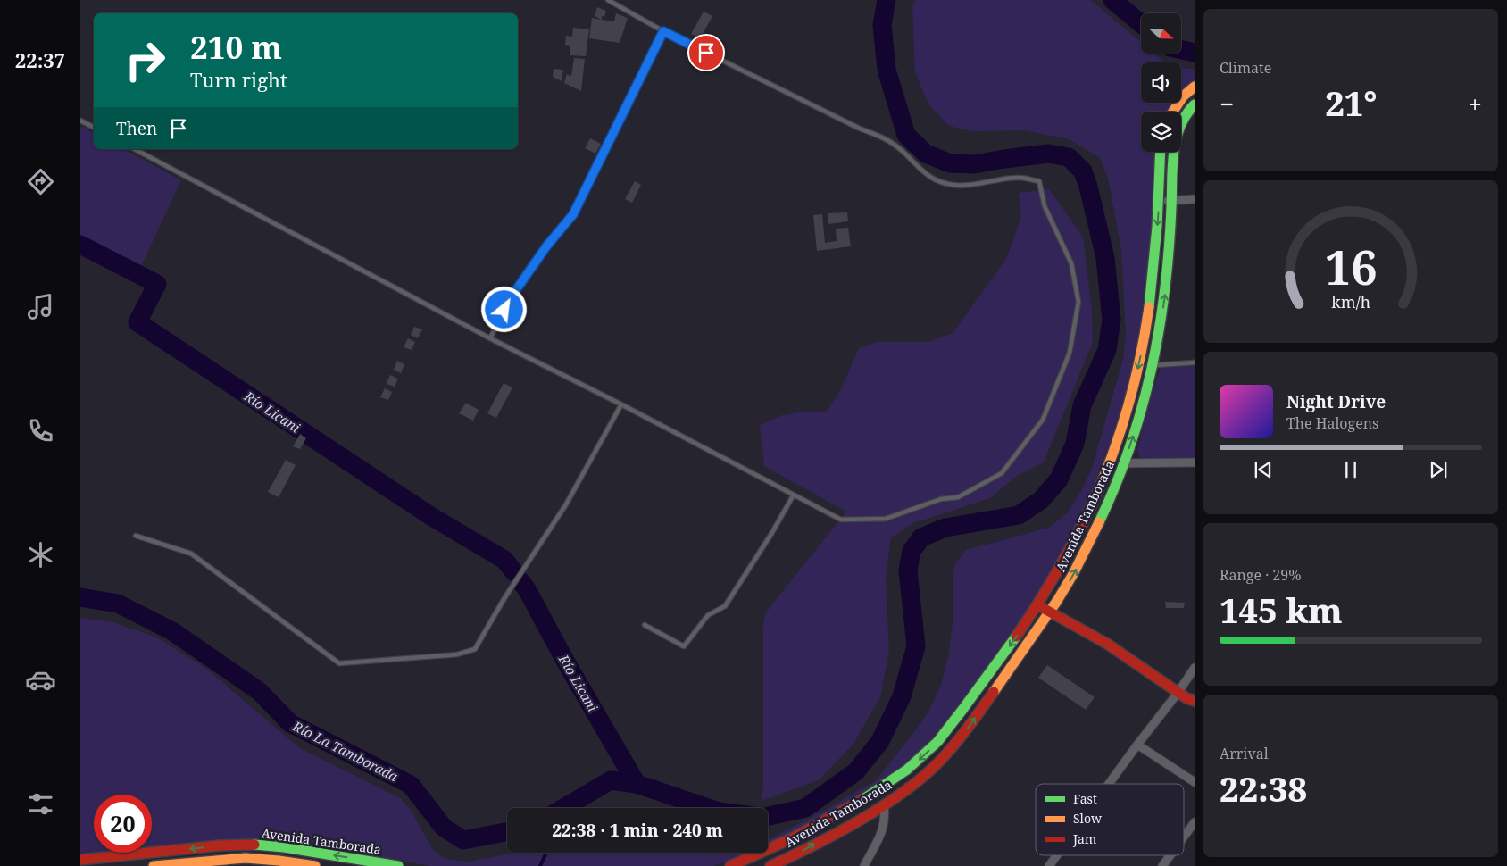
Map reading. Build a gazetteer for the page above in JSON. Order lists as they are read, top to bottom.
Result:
{
  "streets": {
    "main road": ["Avenida Tamborada"]
  },
  "water": ["Río Licani", "Río La Tamborada"],
  "legend": ["Fast", "Slow", "Jam"],
  "north": "right",
  "page": {
    "tabs": "22:37",
    "tile": [
      "Climate",
      ["Range · 29%", "145 km"],
      ["Arrival", "22:38"]
    ],
    "turn": ["210 m", "Turn right"],
    "heat": ["−", "21°", "+"],
    "then": "Then",
    "song": ["Night Drive", "The Halogens"],
    "limit": "20",
    "trip": "22:38 · 1 min · 240 m",
    "gauge": ["16", "km/h"]
  }
}
